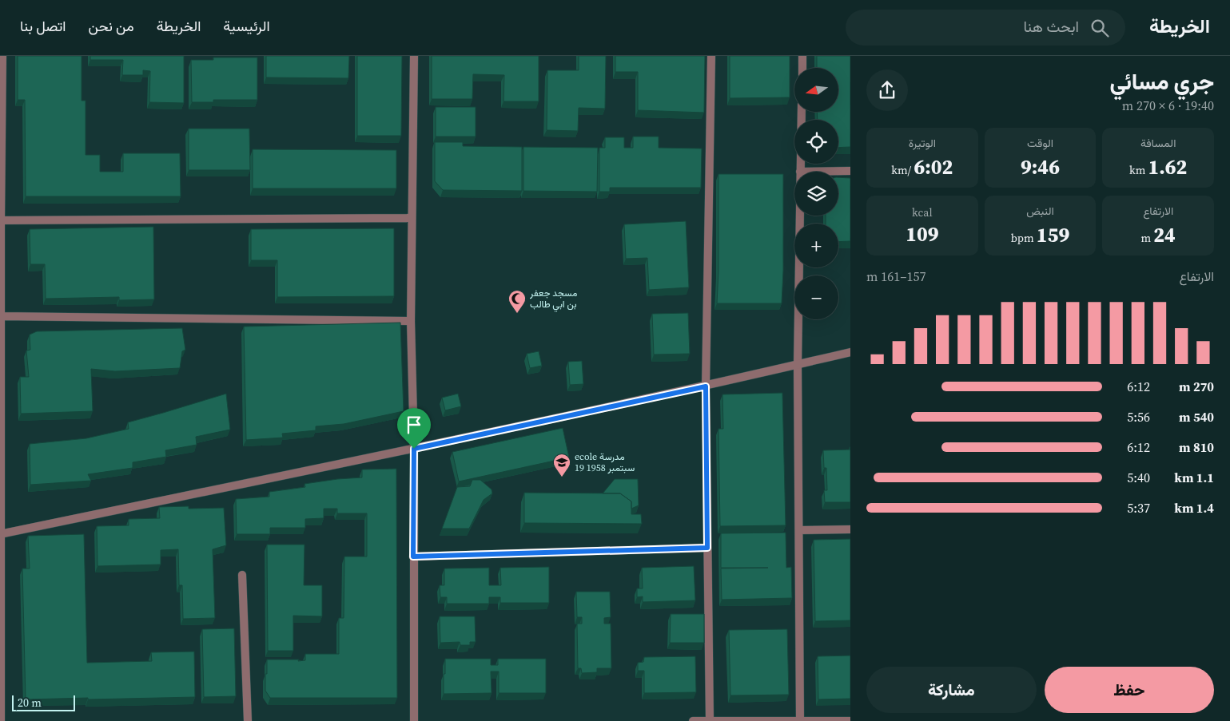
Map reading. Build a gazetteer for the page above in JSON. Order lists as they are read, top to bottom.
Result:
{
  "places": {
    "mosque": ["مسجد جعفر بن ابي طالب"],
    "school or university": ["ecole مدرسة 19 سبتمبر 1958"]
  },
  "scale_bar": "20 m",
  "north": "left",
  "page": {
    "header": "الخريطة",
    "search": "ابحث هنا",
    "nav": [
      "الرئيسية",
      "الخريطة",
      "من نحن",
      "اتصل بنا"
    ],
    "heading": ["جري مسائي", "19:40 · 6 × 270 m"],
    "map_buttons": ["+", "−"],
    "stats": [
      ["المسافة", "1.62 km"],
      ["الوقت", "9:46"],
      ["الوتيرة", "6:02 /km"],
      ["الارتفاع", "24 m"],
      ["النبض", "159 bpm"],
      ["kcal", "109"]
    ],
    "chart": ["الارتفاع", "157–161 m"],
    "list": [
      {
        "name": "270 m",
        "note": "6:12"
      },
      {
        "name": "540 m",
        "note": "5:56"
      },
      {
        "name": "810 m",
        "note": "6:12"
      },
      {
        "name": "1.1 km",
        "note": "5:40"
      },
      {
        "name": "1.4 km",
        "note": "5:37"
      }
    ],
    "buttons": ["حفظ", "مشاركة"],
    "scale": "20 m"
  }
}
